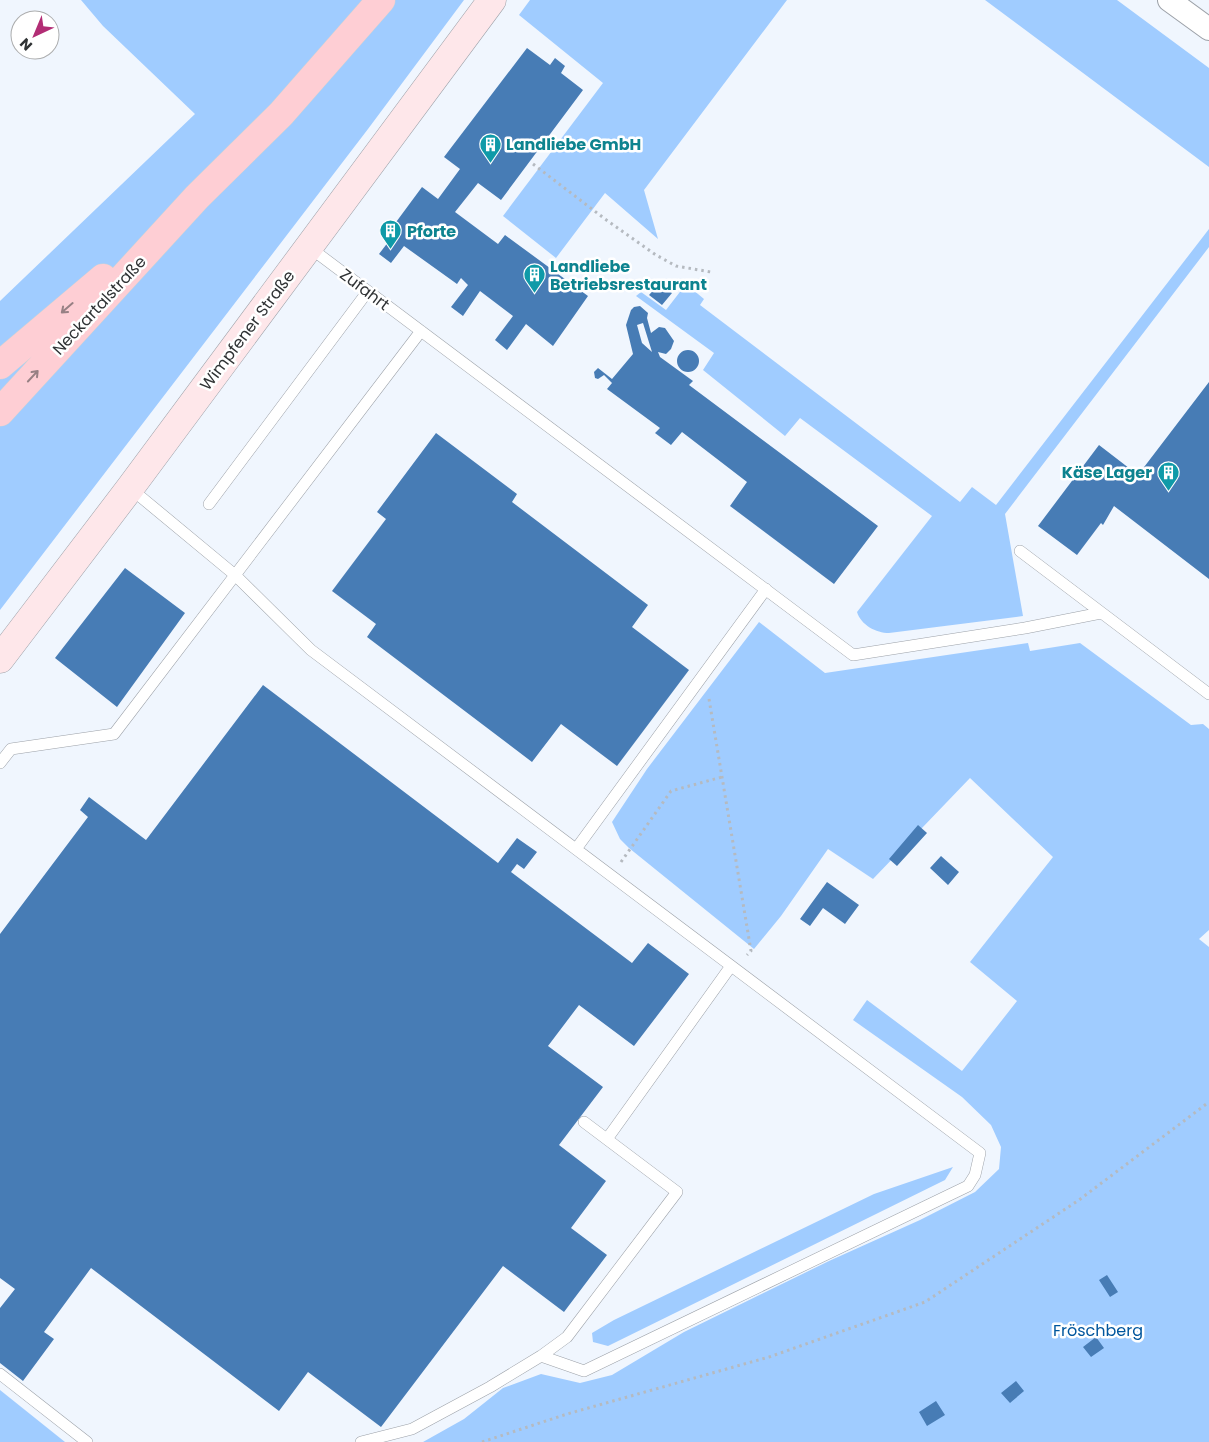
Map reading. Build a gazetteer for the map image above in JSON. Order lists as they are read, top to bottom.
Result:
{
  "streets": {
    "main road": ["Neckartalstraße"],
    "street": ["Wimpfener Straße"],
    "lane": ["Zufahrt"]
  },
  "crossings": [
    ["Zufahrt", "Wimpfener Straße"]
  ],
  "parks": ["Fröschberg"],
  "places": {
    "building": [
      "Landliebe GmbH",
      "Pforte",
      "Landliebe Betriebsrestaurant",
      "Käse Lager"
    ]
  },
  "north": "bottom left"
}
